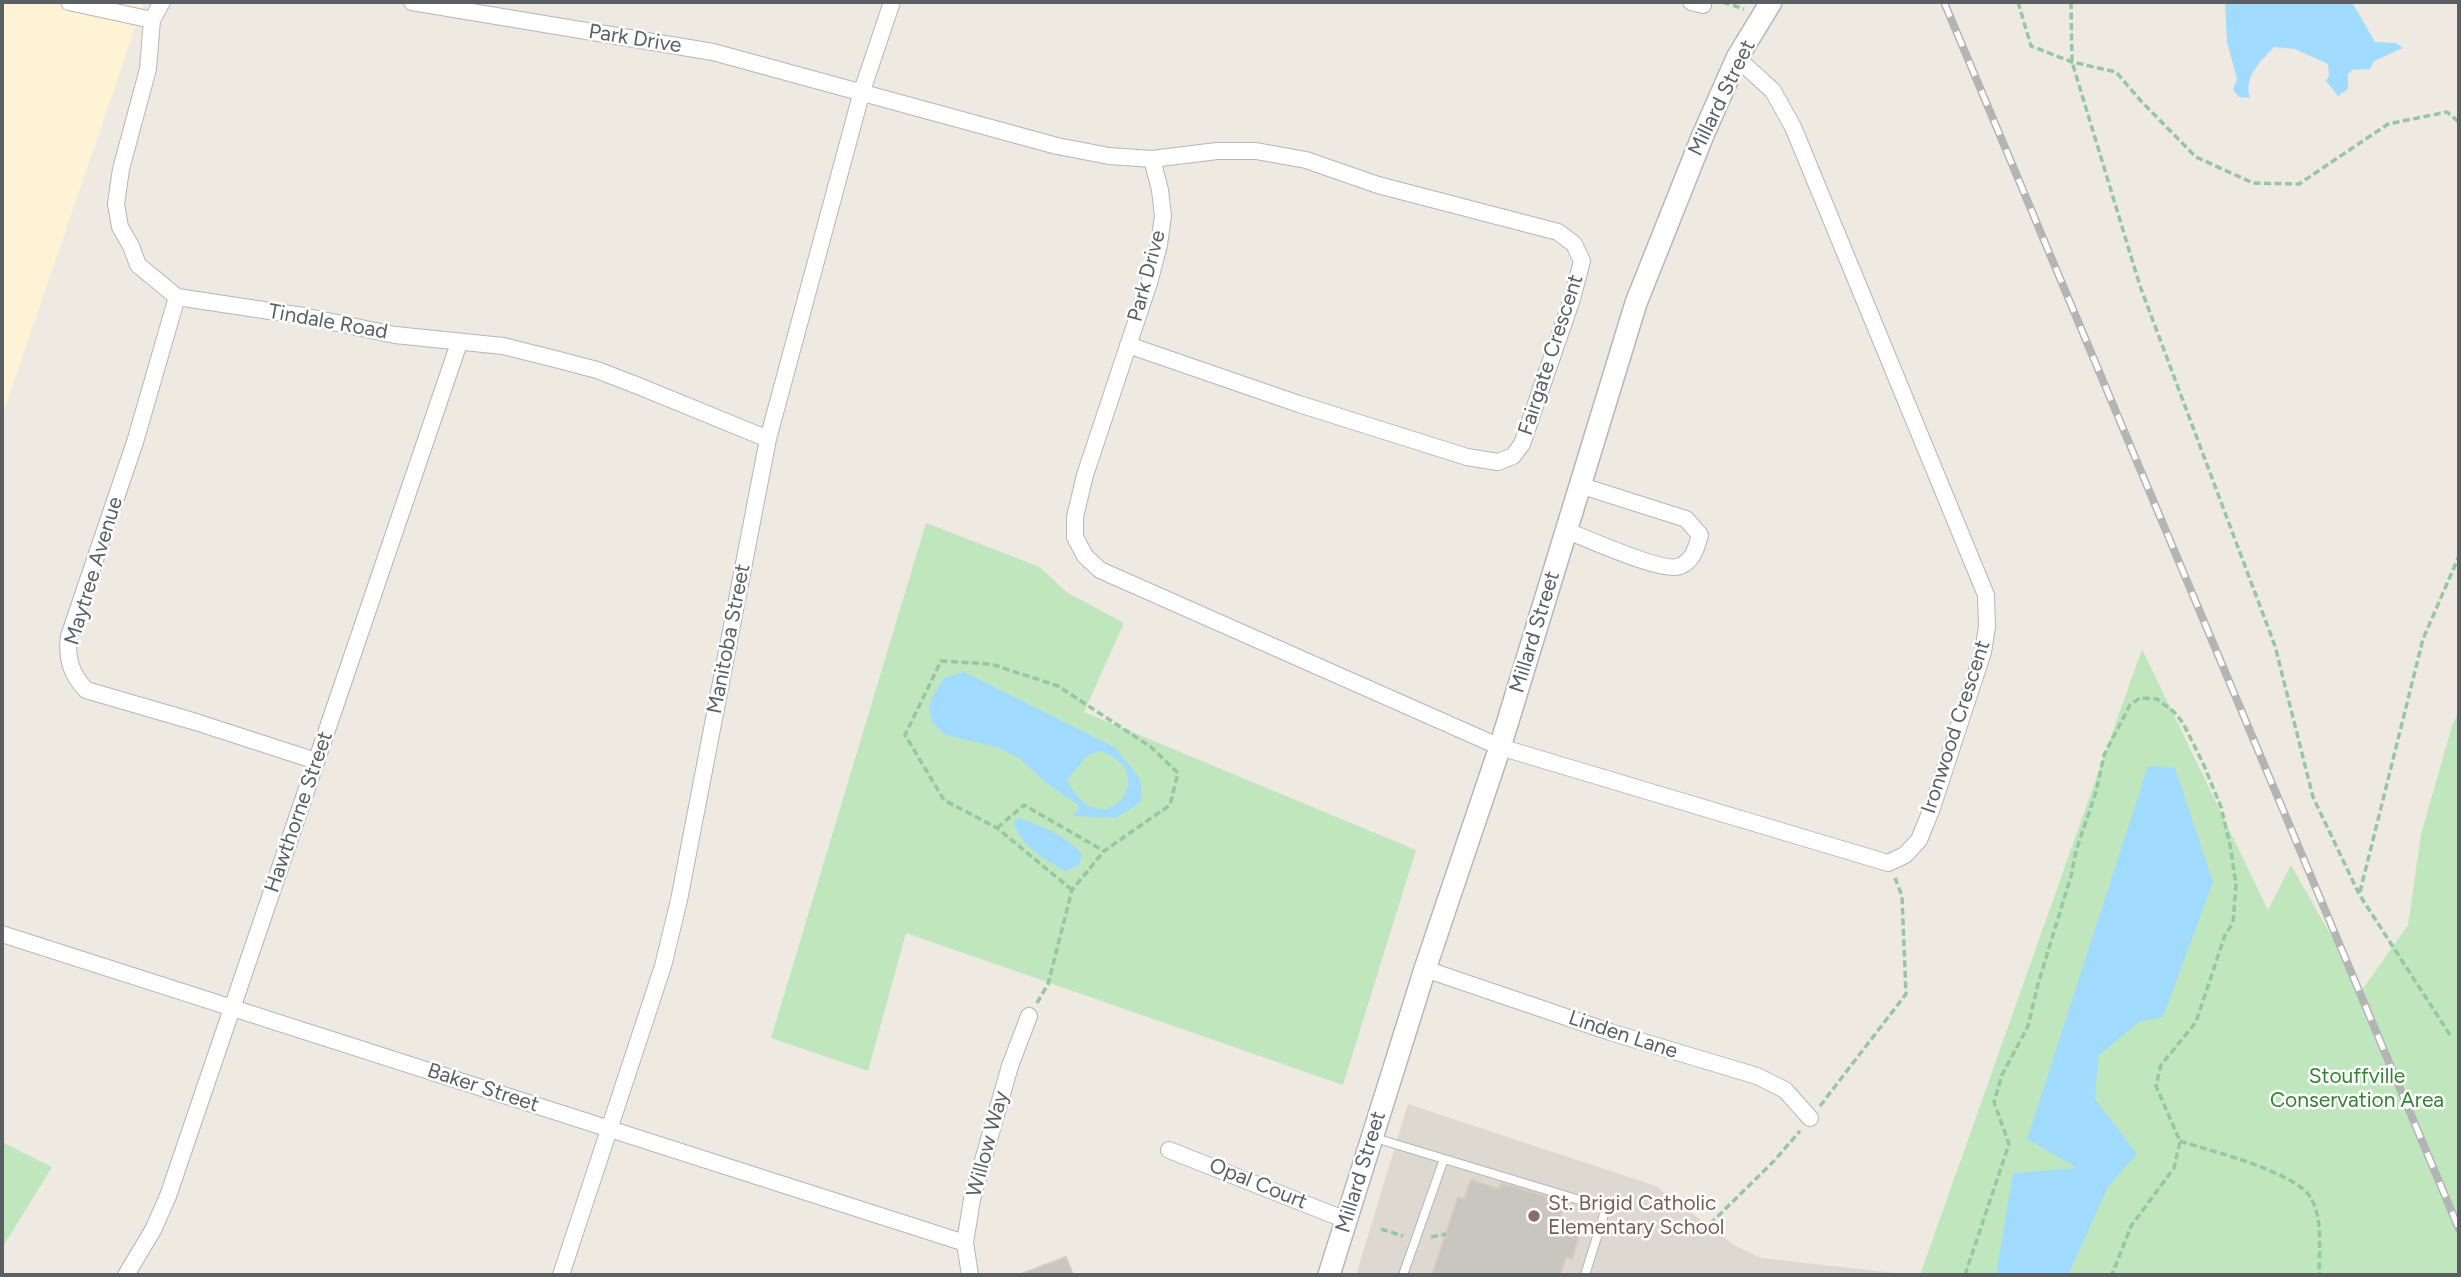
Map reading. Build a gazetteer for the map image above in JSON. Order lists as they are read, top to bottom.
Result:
{
  "streets": {
    "street": [
      "Park Drive",
      "Millard Street",
      "Tindale Road",
      "Fairgate Crescent",
      "Maytree Avenue",
      "Manitoba Street",
      "Ironwood Crescent",
      "Hawthorne Street",
      "Linden Lane",
      "Baker Street",
      "Willow Way",
      "Opal Court"
    ]
  },
  "crossings": [
    ["Park Drive", "Millard Street"],
    ["Park Drive", "Fairgate Crescent"],
    ["Park Drive", "Manitoba Street"],
    ["Millard Street", "Ironwood Crescent"],
    ["Millard Street", "Linden Lane"],
    ["Millard Street", "Opal Court"],
    ["Tindale Road", "Maytree Avenue"],
    ["Tindale Road", "Manitoba Street"],
    ["Tindale Road", "Hawthorne Street"],
    ["Maytree Avenue", "Hawthorne Street"],
    ["Manitoba Street", "Baker Street"],
    ["Hawthorne Street", "Baker Street"],
    ["Baker Street", "Willow Way"]
  ],
  "parks": ["Stouffville Conservation Area"],
  "places": ["St. Brigid Catholic Elementary School"]
}
